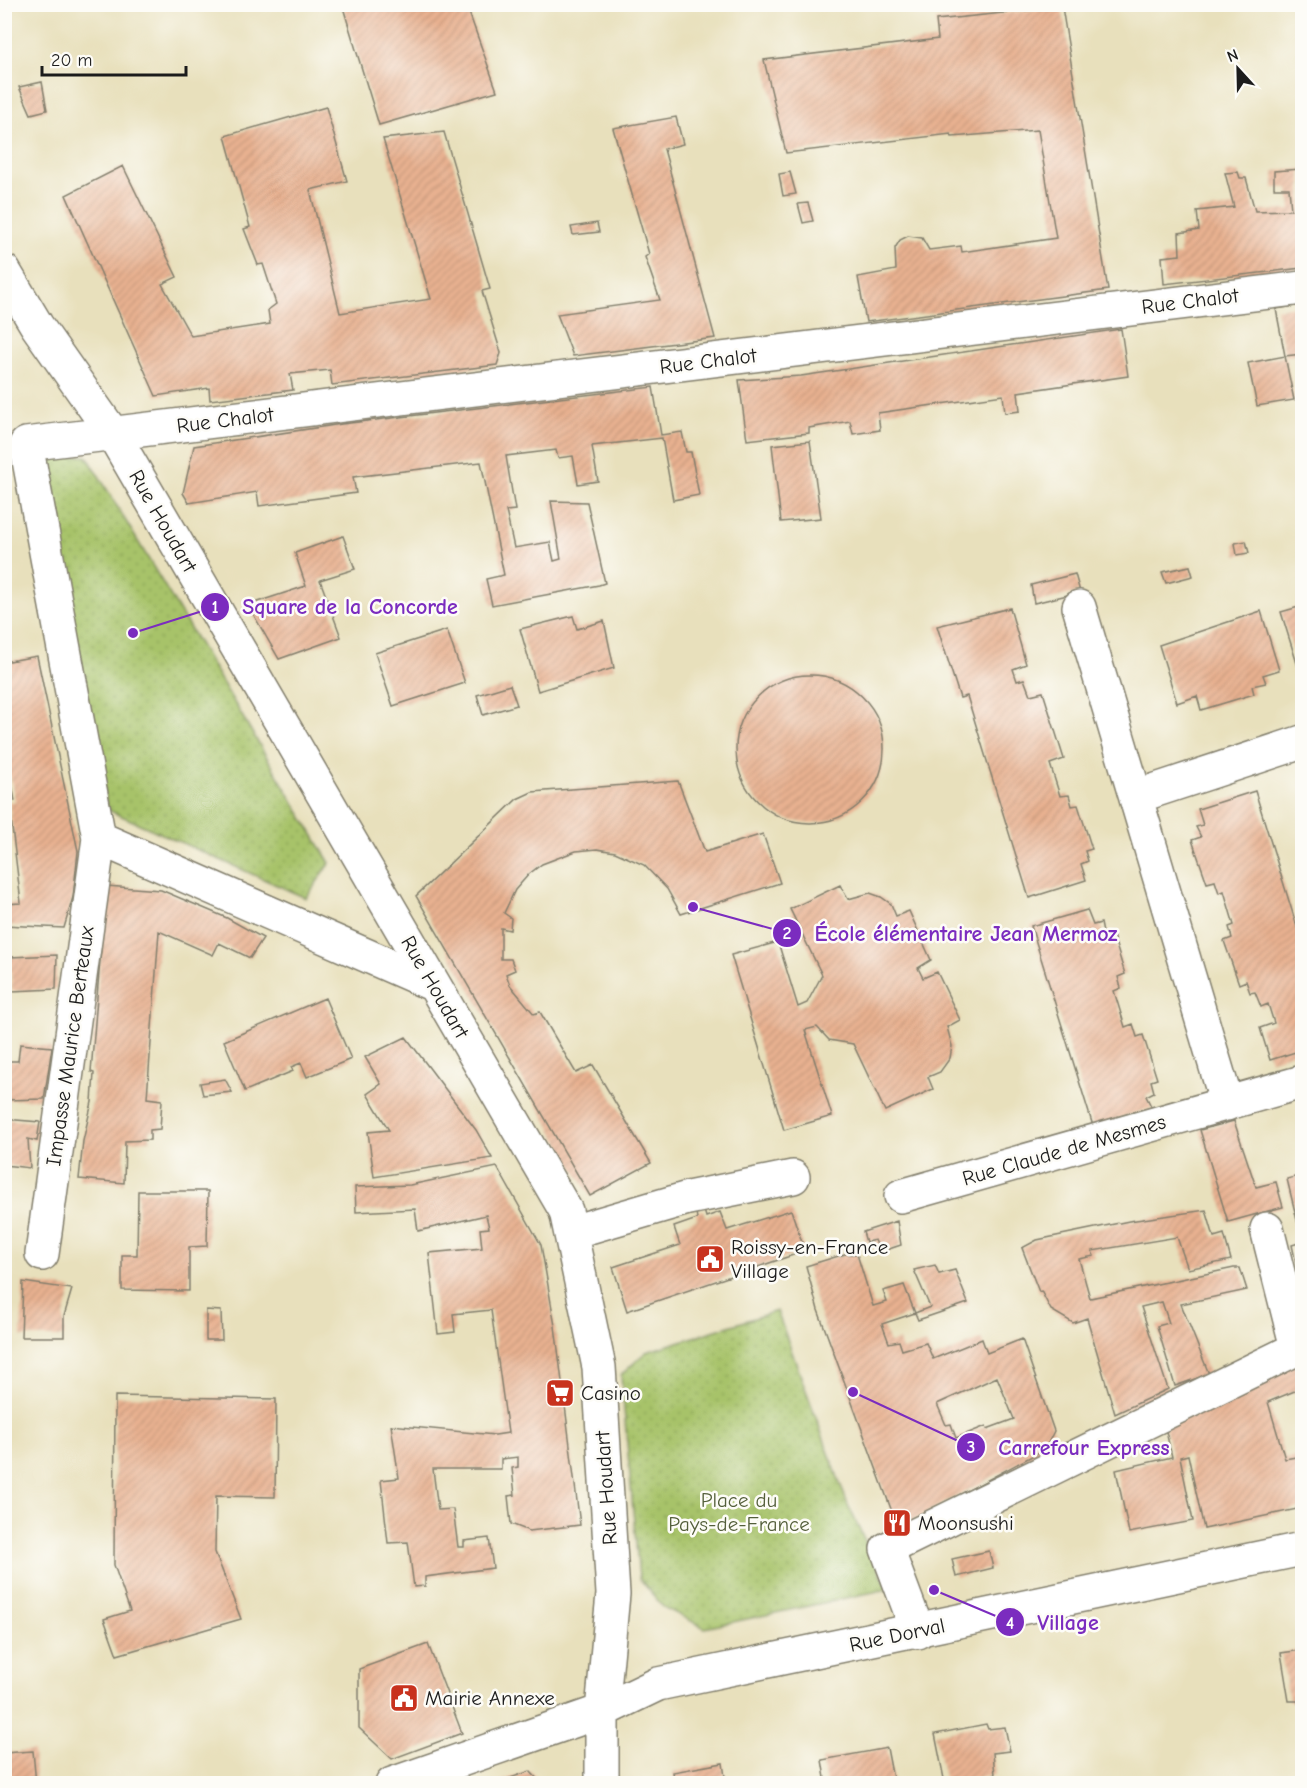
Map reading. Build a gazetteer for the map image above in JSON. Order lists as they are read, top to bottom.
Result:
{
  "streets": {
    "street": [
      "Rue Chalot",
      "Rue Houdart",
      "Impasse Maurice Berteaux",
      "Rue Claude de Mesmes",
      "Rue Dorval"
    ]
  },
  "crossings": [
    ["Rue Chalot", "Rue Houdart"],
    ["Rue Chalot", "Impasse Maurice Berteaux"],
    ["Rue Houdart", "Rue Dorval"]
  ],
  "parks": ["Place du Pays-de-France"],
  "places": {
    "other": [
      "Square de la Concorde",
      "École élémentaire Jean Mermoz",
      "Carrefour Express",
      "Village"
    ],
    "public building": ["Roissy-en-France Village", "Mairie Annexe"],
    "supermarket": ["Casino"],
    "restaurant": ["Moonsushi"]
  },
  "scale_bar": "20 m",
  "north": "top"
}
